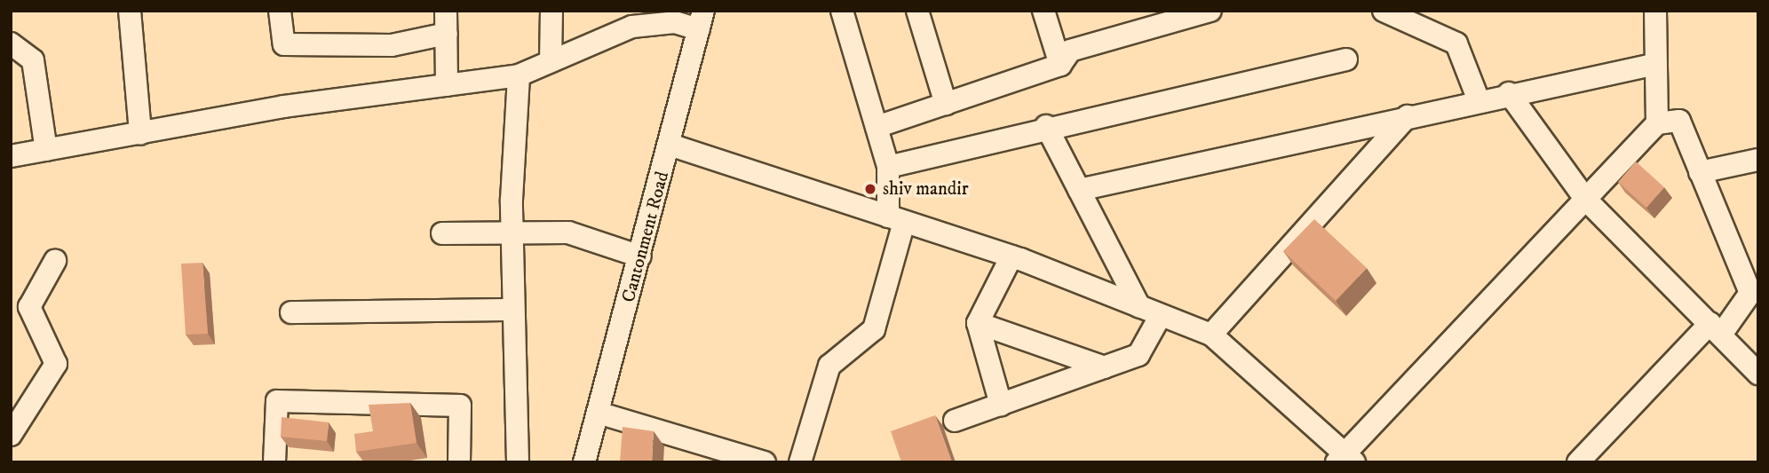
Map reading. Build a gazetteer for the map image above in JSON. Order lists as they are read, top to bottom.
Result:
{
  "streets": {
    "street": ["Cantonment Road"]
  },
  "places": ["shiv mandir"]
}
